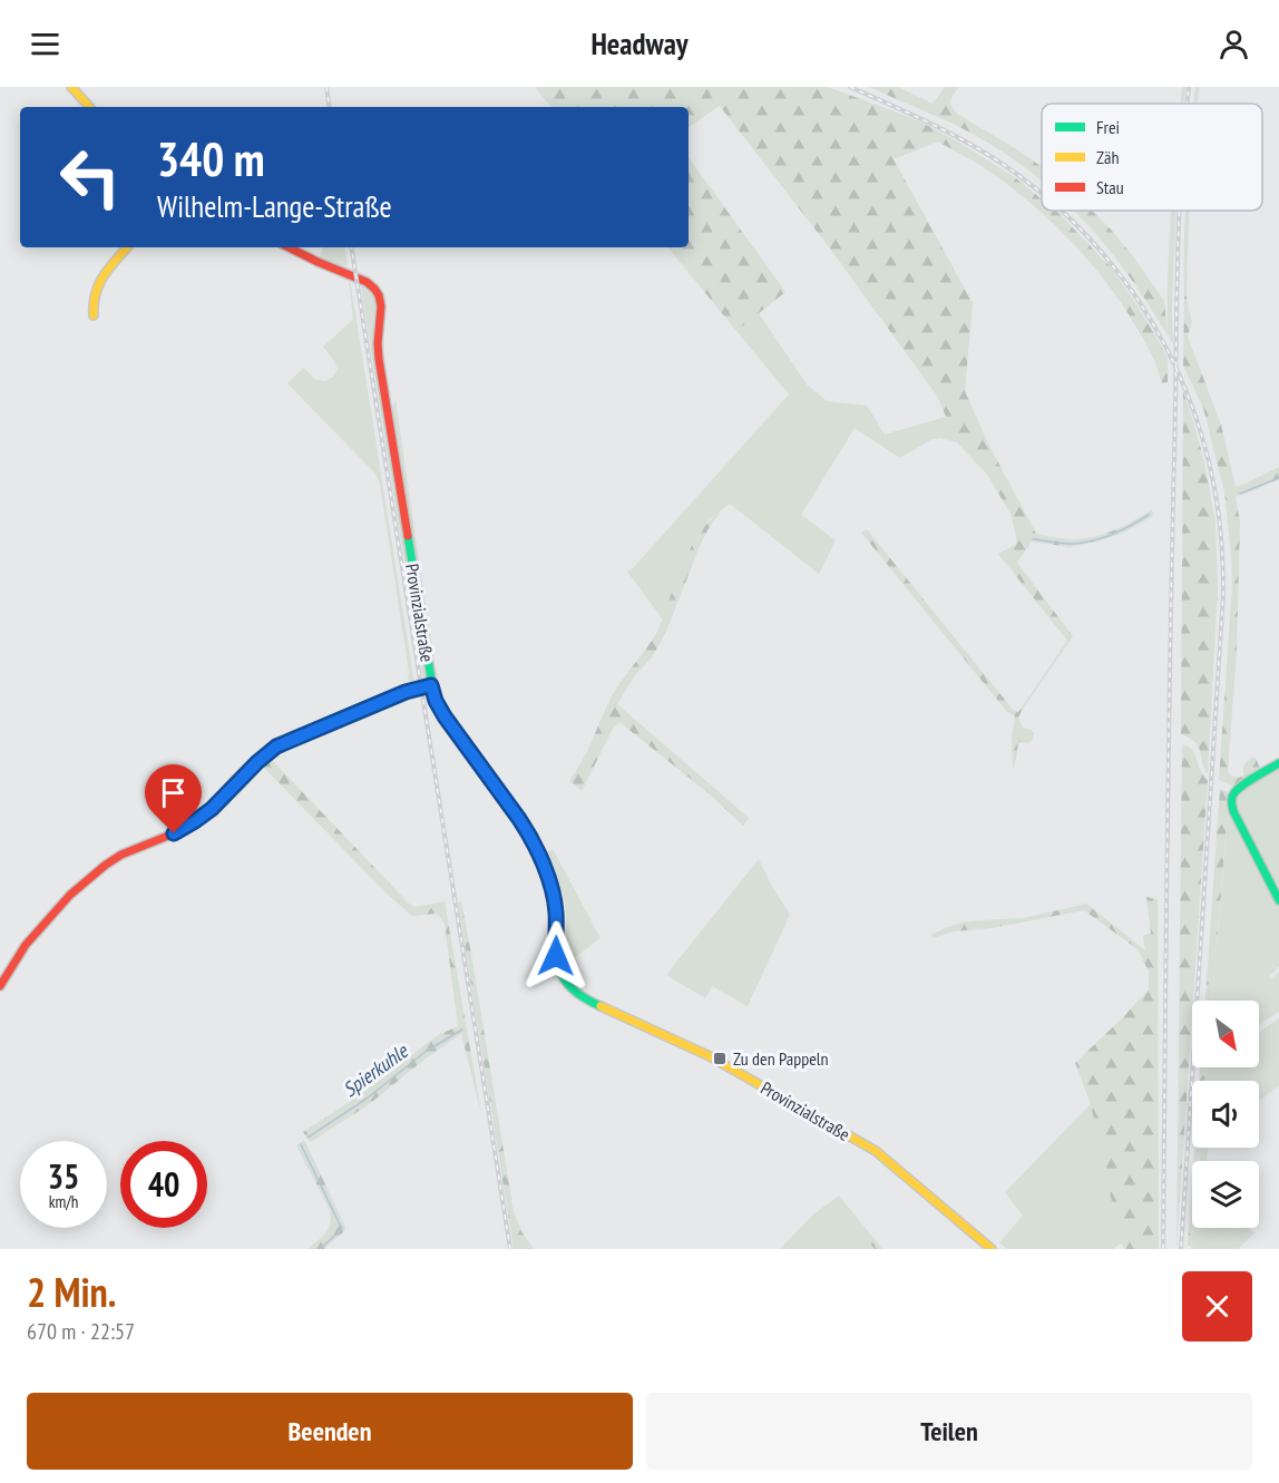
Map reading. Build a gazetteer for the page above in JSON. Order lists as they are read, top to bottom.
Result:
{
  "streets": {
    "street": ["Provinzialstraße"]
  },
  "water": ["Spierkuhle"],
  "places": {
    "transit": ["Zu den Pappeln"]
  },
  "legend": ["Frei", "Zäh", "Stau"],
  "north": "bottom right",
  "page": {
    "header": "Headway",
    "turn": ["340 m", "Wilhelm-Lange-Straße"],
    "speed": "35 km/h",
    "limit": "40",
    "heading": ["2 Min.", "670 m · 22:57"],
    "buttons": ["Beenden", "Teilen"]
  }
}
